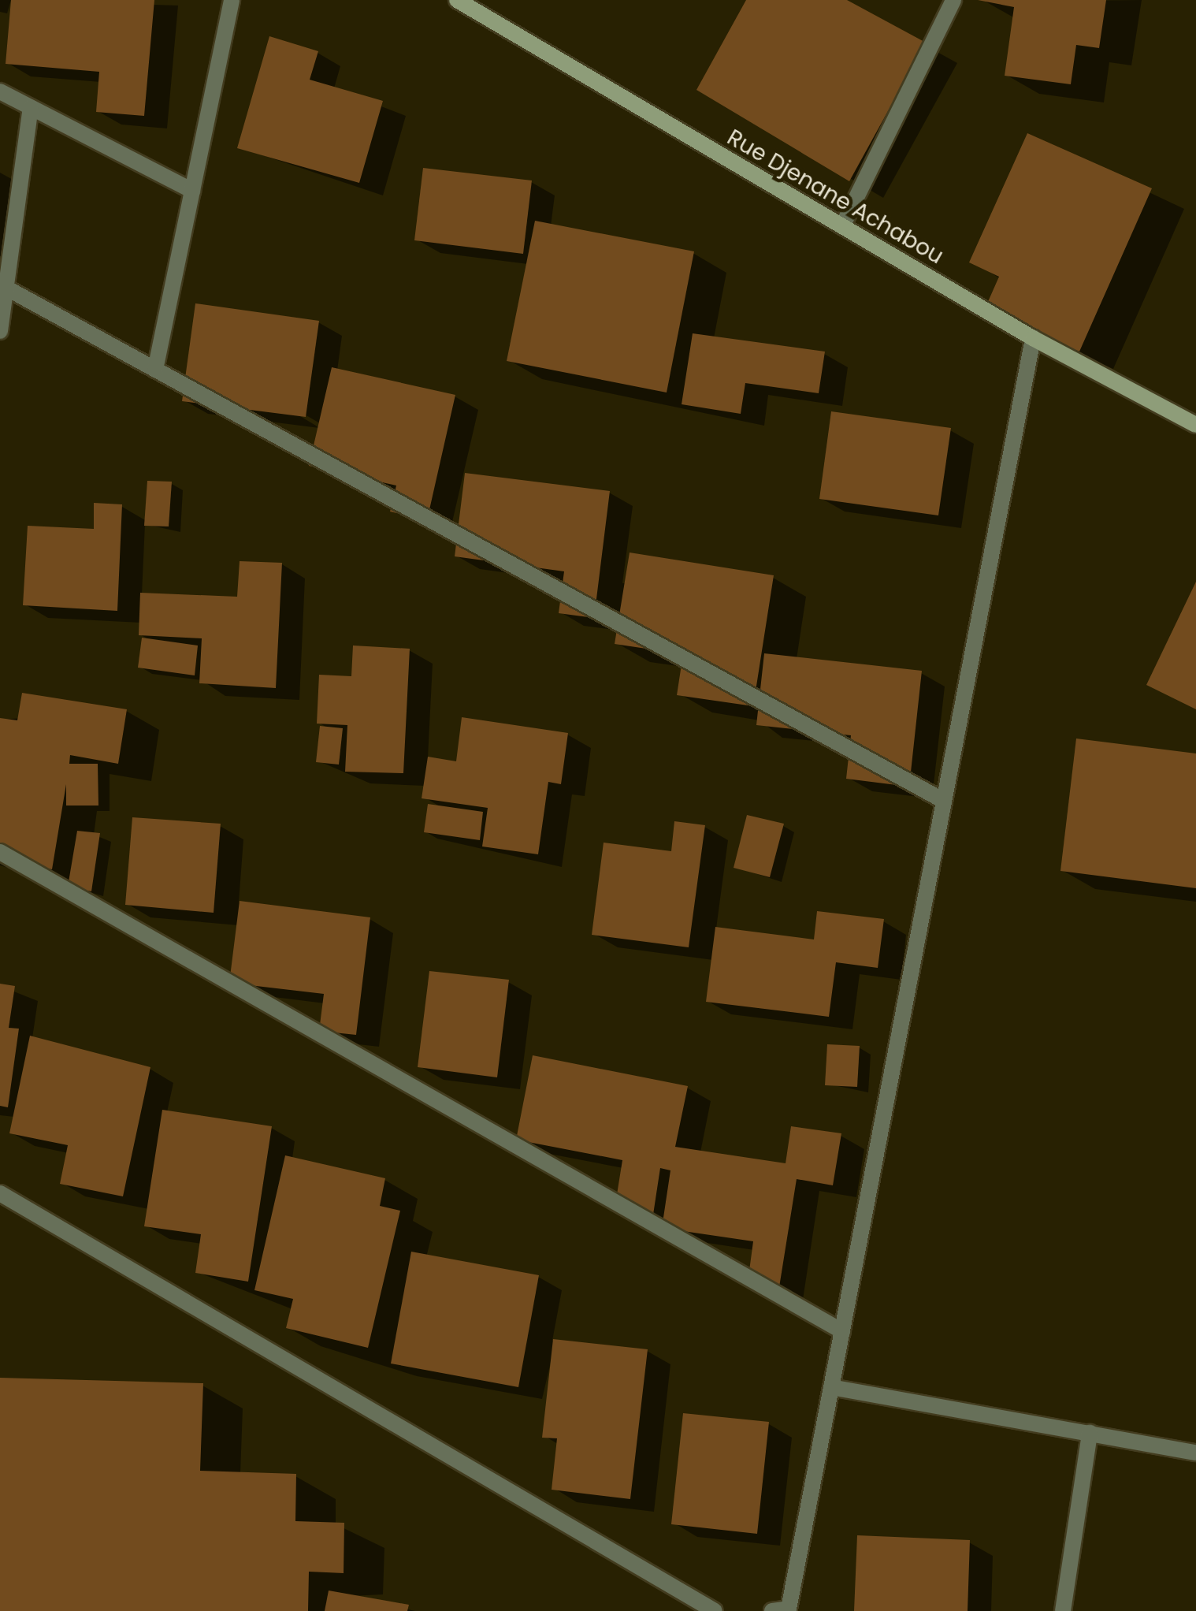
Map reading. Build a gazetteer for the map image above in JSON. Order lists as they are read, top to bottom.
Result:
{
  "streets": {
    "main road": ["Rue Djenane Achabou"]
  }
}
